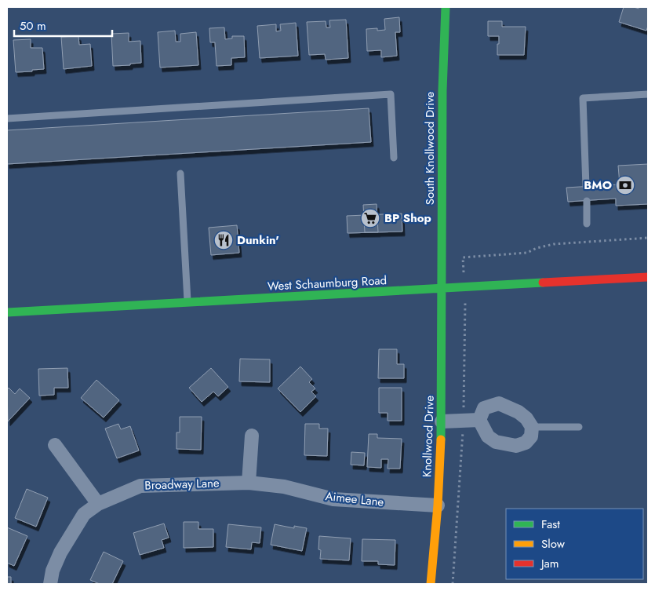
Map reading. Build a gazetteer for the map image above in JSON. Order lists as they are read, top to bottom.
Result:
{
  "streets": {
    "main road": ["South Knollwood Drive", "West Schaumburg Road", "Knollwood Drive"],
    "street": ["Broadway Lane", "Aimee Lane"]
  },
  "crossings": [
    ["South Knollwood Drive", "West Schaumburg Road"],
    ["South Knollwood Drive", "Knollwood Drive"],
    ["West Schaumburg Road", "Knollwood Drive"],
    ["Knollwood Drive", "Aimee Lane"],
    ["Broadway Lane", "Aimee Lane"]
  ],
  "places": {
    "bank": ["BMO"],
    "supermarket": ["BP Shop"],
    "restaurant": ["Dunkin'"]
  },
  "legend": ["Fast", "Slow", "Jam"],
  "scale_bar": "50 m"
}
